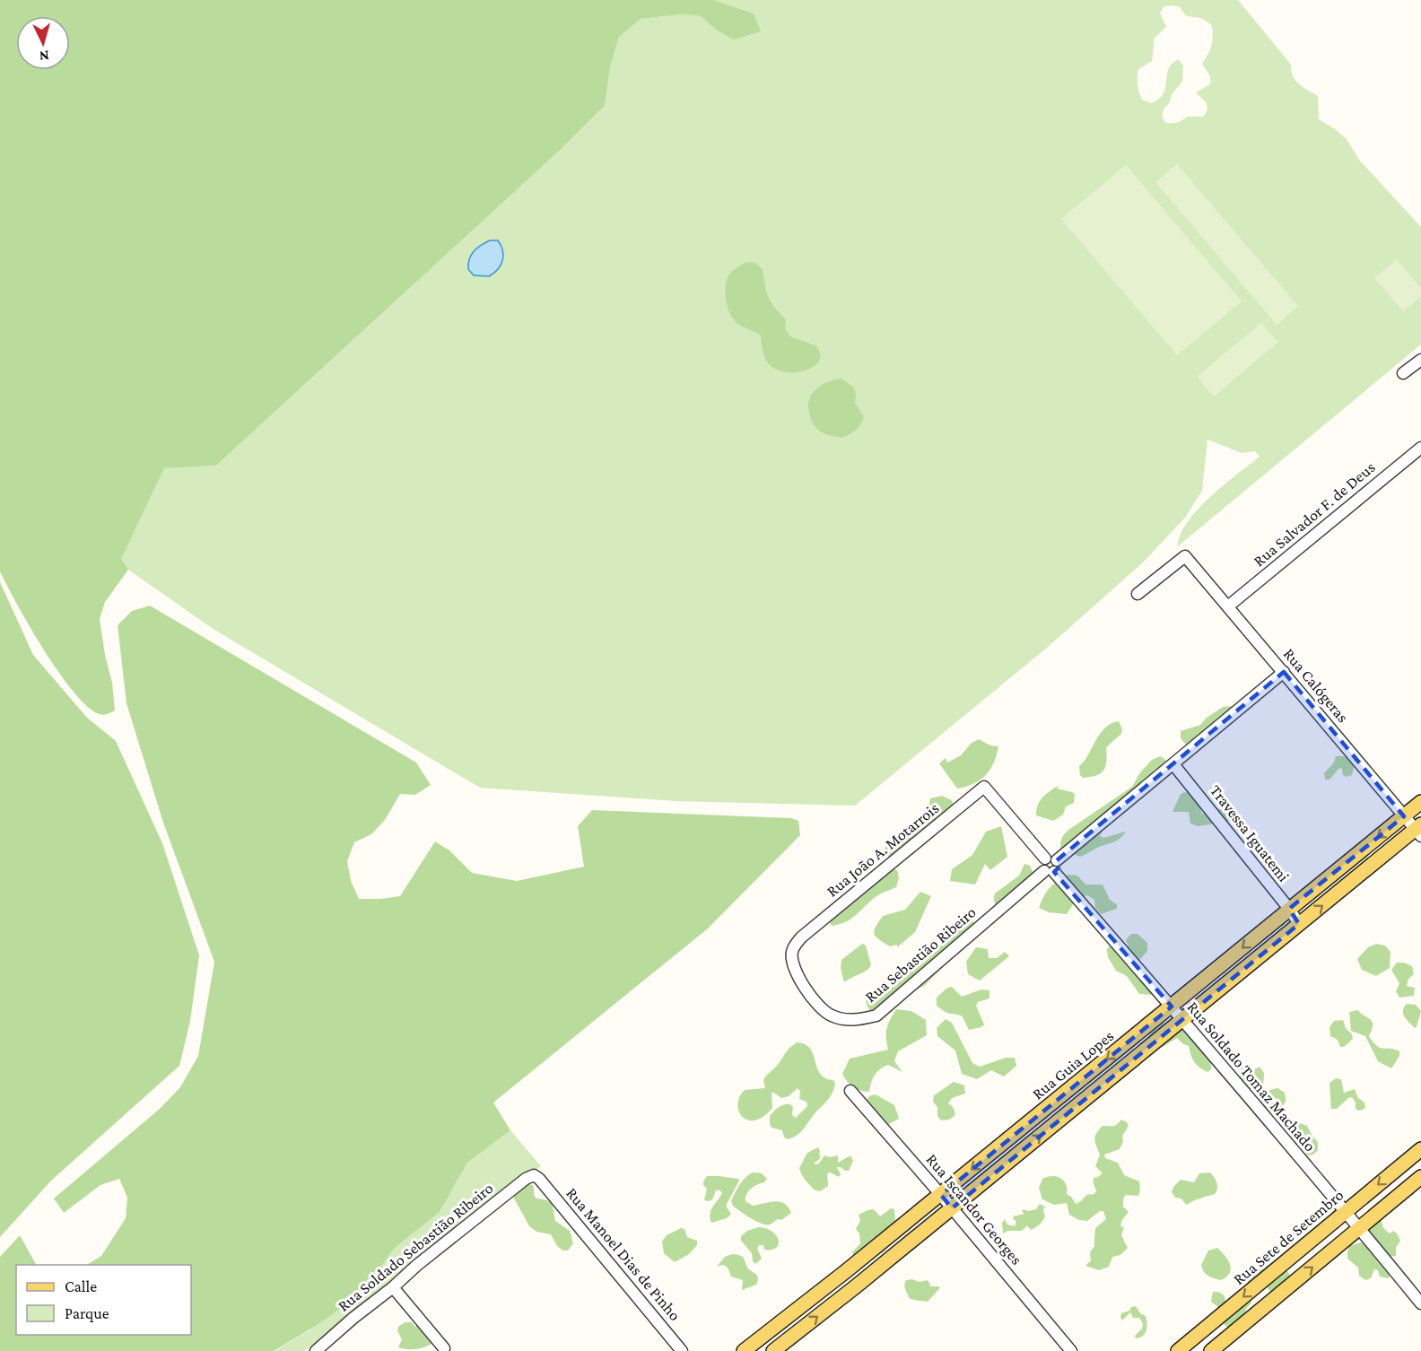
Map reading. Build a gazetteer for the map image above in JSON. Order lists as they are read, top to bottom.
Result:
{
  "streets": {
    "main road": ["Rua Guia Lopes", "Rua Sete de Setembro"],
    "street": [
      "Rua Salvador F. de Deus",
      "Rua Calógeras",
      "Travessa Iguatemi",
      "Rua João A. Motarrois",
      "Rua Sebastião Ribeiro",
      "Rua Soldado Tomaz Machado",
      "Rua Iscandor Georges",
      "Rua Soldado Sebastião Ribeiro",
      "Rua Manoel Dias de Pinho"
    ]
  },
  "crossings": [
    ["Rua Salvador F. de Deus", "Rua Calógeras"],
    ["Rua Calógeras", "Rua Guia Lopes"],
    ["Travessa Iguatemi", "Rua Guia Lopes"],
    ["Rua João A. Motarrois", "Rua Sebastião Ribeiro"],
    ["Rua João A. Motarrois", "Rua Soldado Tomaz Machado"],
    ["Rua Sebastião Ribeiro", "Rua Soldado Tomaz Machado"],
    ["Rua Guia Lopes", "Rua Soldado Tomaz Machado"],
    ["Rua Guia Lopes", "Rua Iscandor Georges"],
    ["Rua Soldado Tomaz Machado", "Rua Sete de Setembro"],
    ["Rua Soldado Sebastião Ribeiro", "Rua Manoel Dias de Pinho"]
  ],
  "legend": ["Calle", "Parque"],
  "north": "bottom"
}
